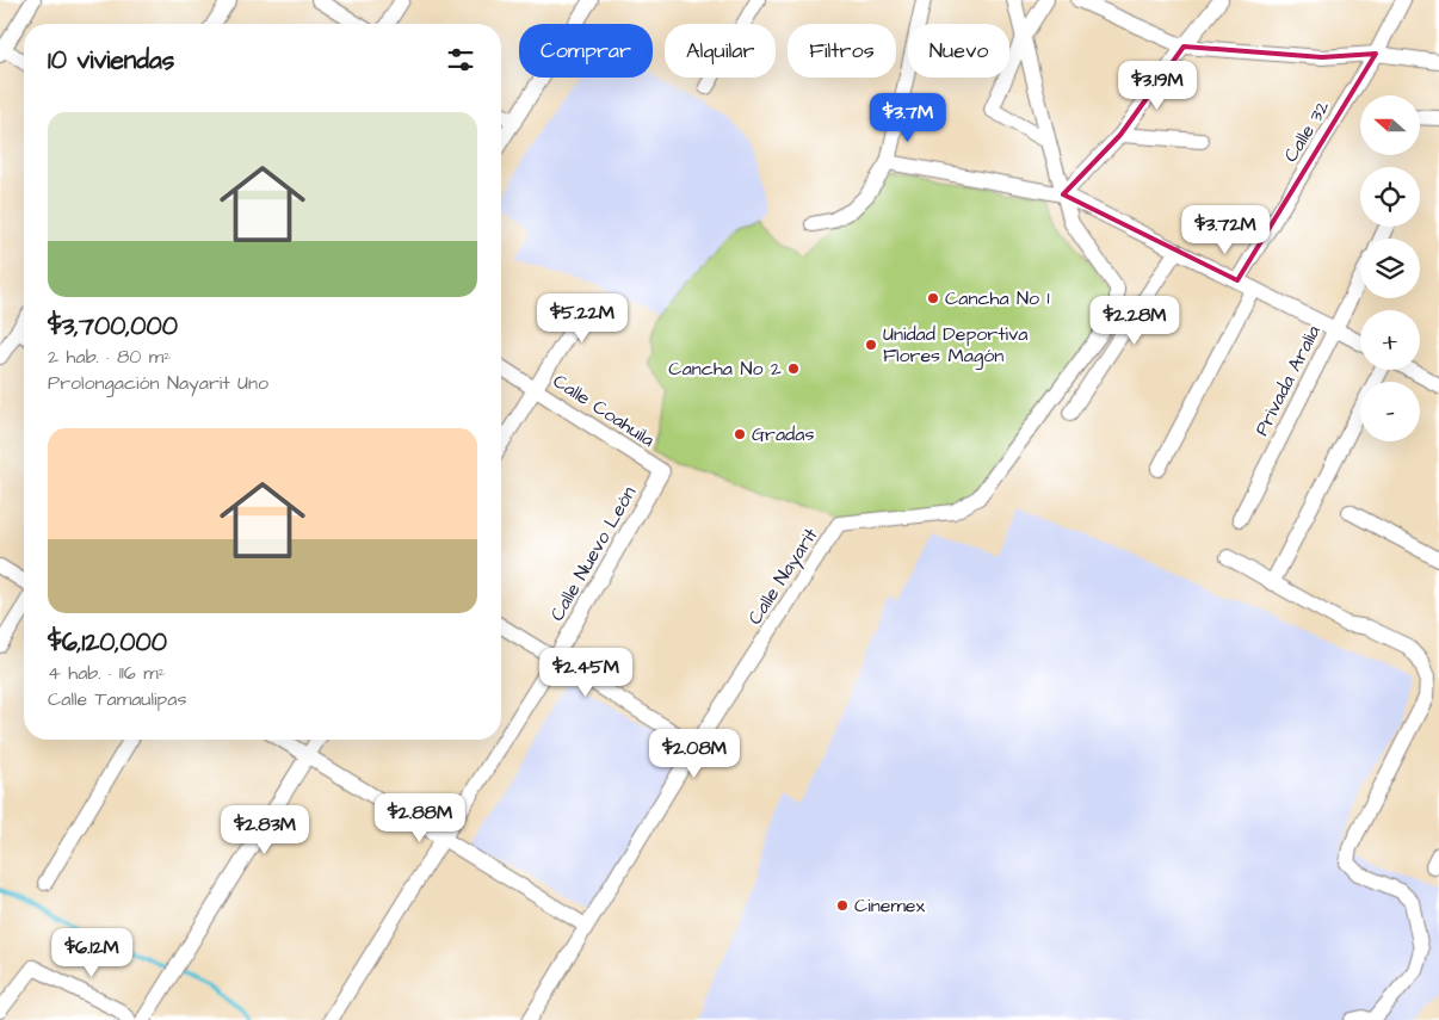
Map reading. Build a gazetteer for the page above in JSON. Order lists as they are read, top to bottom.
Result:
{
  "streets": {
    "street": [
      "Calle 32",
      "Privada Aralia",
      "Calle Coahuila",
      "Calle Nuevo León",
      "Calle Nayarit"
    ]
  },
  "crossings": [
    ["Calle Coahuila", "Calle Nuevo León"]
  ],
  "places": [
    "Cancha No 1",
    "Unidad Deportiva Flores Magón",
    "Cancha No 2",
    "Gradas",
    "Cinemex"
  ],
  "north": "left",
  "page": {
    "chip": [
      "Comprar",
      "Alquilar",
      "Filtros",
      "Nuevo"
    ],
    "heading": "10 viviendas",
    "price": [
      "$3.19M",
      "$3.7M",
      "$3.72M",
      "$5.22M",
      "$2.28M",
      "$2.45M",
      "$2.08M",
      "$2.88M",
      "$2.83M",
      "$6.12M"
    ],
    "map_buttons": ["+", "−"],
    "list": [
      {
        "name": "$3,700,000",
        "note": "2 hab. · 80 m² · Prolongación Nayarit Uno"
      },
      {
        "name": "$6,120,000",
        "note": "4 hab. · 116 m² · Calle Tamaulipas"
      }
    ]
  }
}
